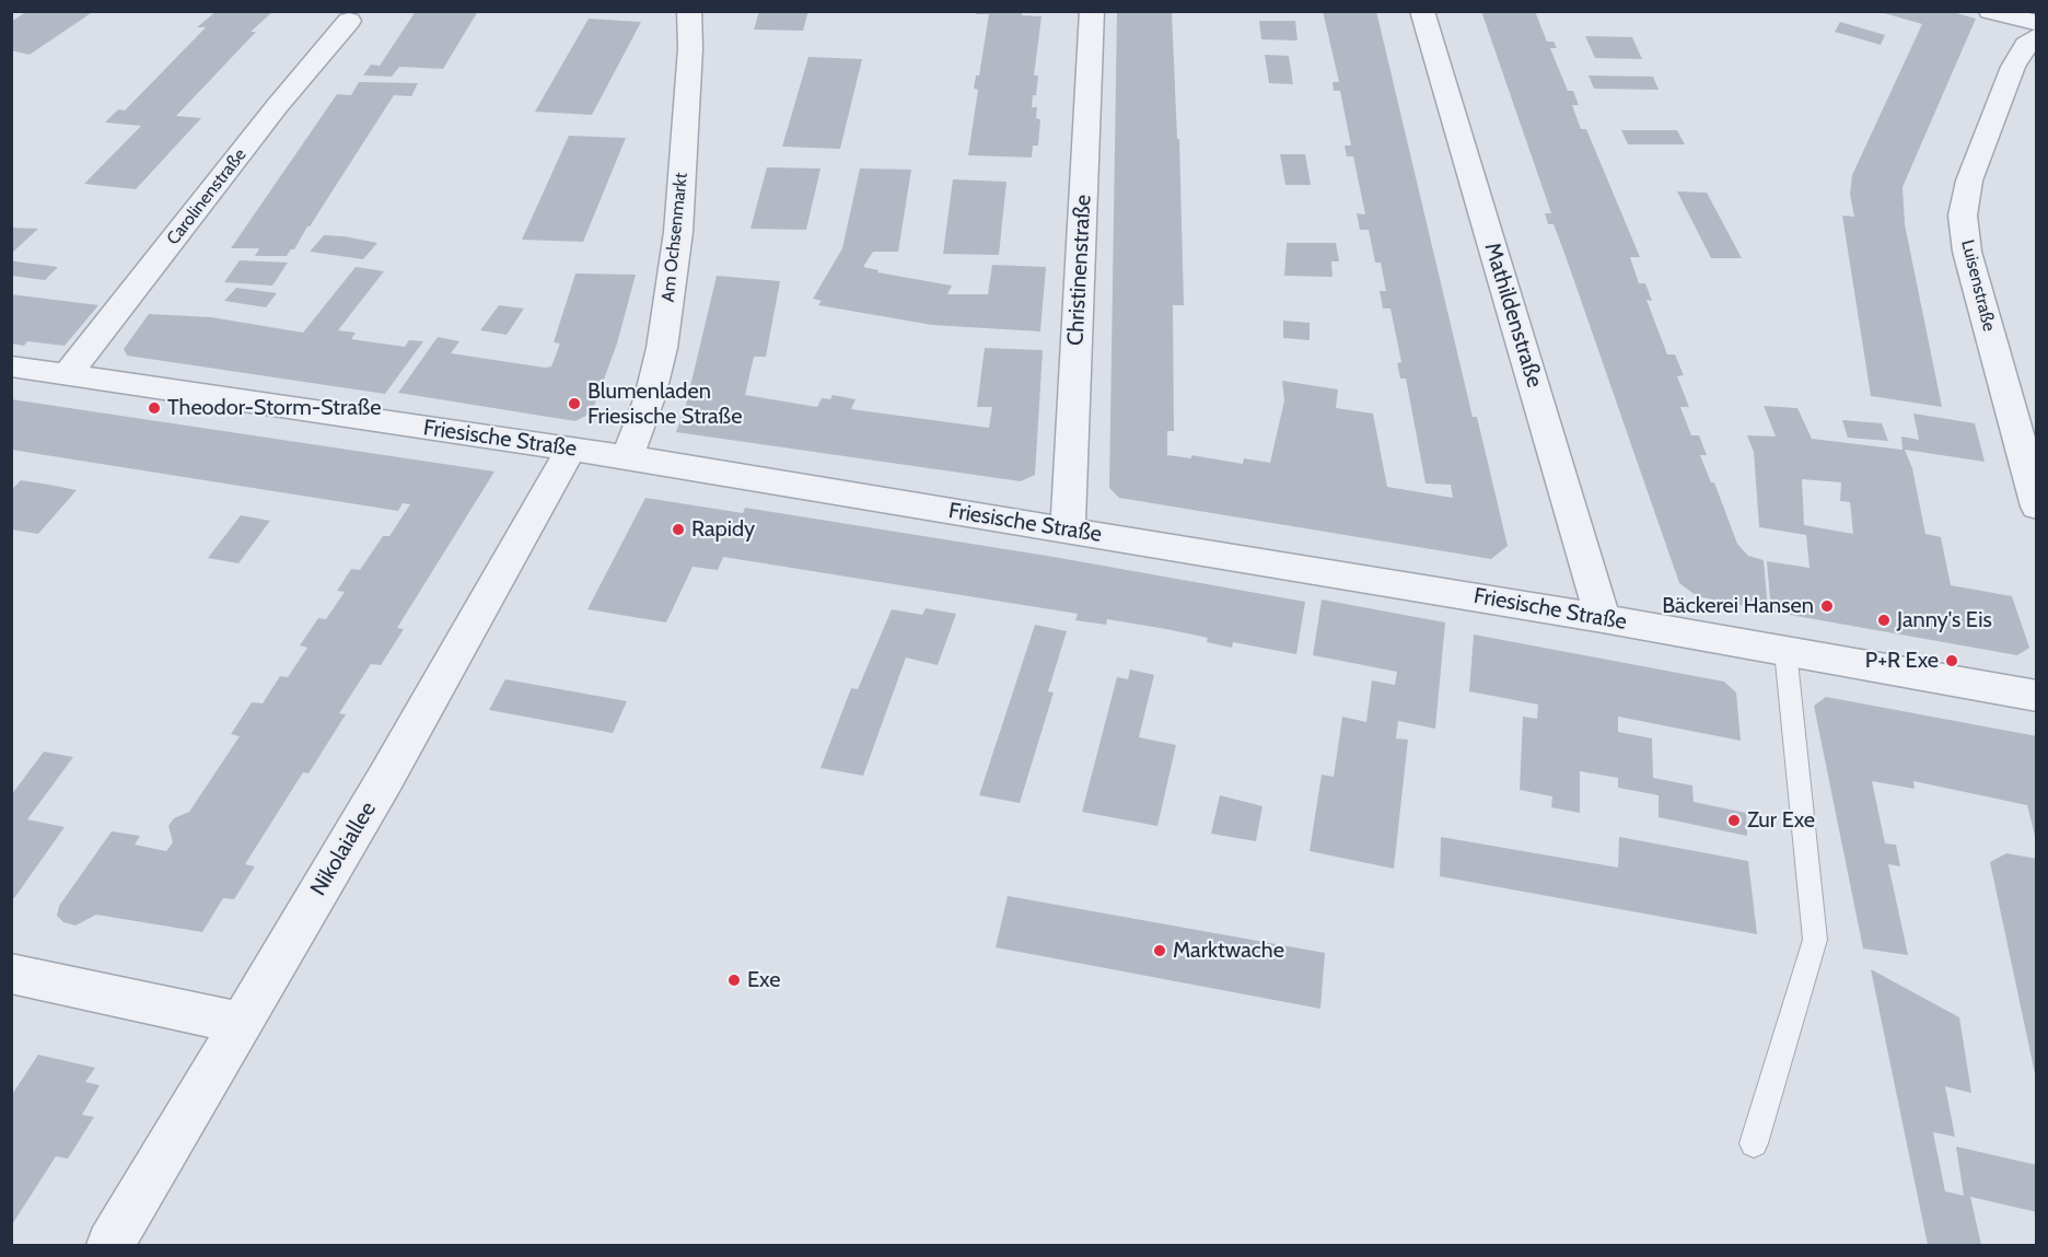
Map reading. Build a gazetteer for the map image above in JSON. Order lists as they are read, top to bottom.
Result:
{
  "streets": {
    "street": [
      "Carolinenstraße",
      "Am Ochsenmarkt",
      "Christinenstraße",
      "Luisenstraße",
      "Mathildenstraße",
      "Friesische Straße",
      "Nikolaiallee"
    ]
  },
  "crossings": [
    ["Carolinenstraße", "Friesische Straße"],
    ["Am Ochsenmarkt", "Friesische Straße"],
    ["Christinenstraße", "Friesische Straße"],
    ["Mathildenstraße", "Friesische Straße"],
    ["Friesische Straße", "Nikolaiallee"]
  ],
  "places": [
    "Blumenladen Friesische Straße",
    "Theodor-Storm-Straße",
    "Rapidy",
    "Bäckerei Hansen",
    "Janny's Eis",
    "P+R Exe",
    "Zur Exe",
    "Marktwache",
    "Exe"
  ]
}
